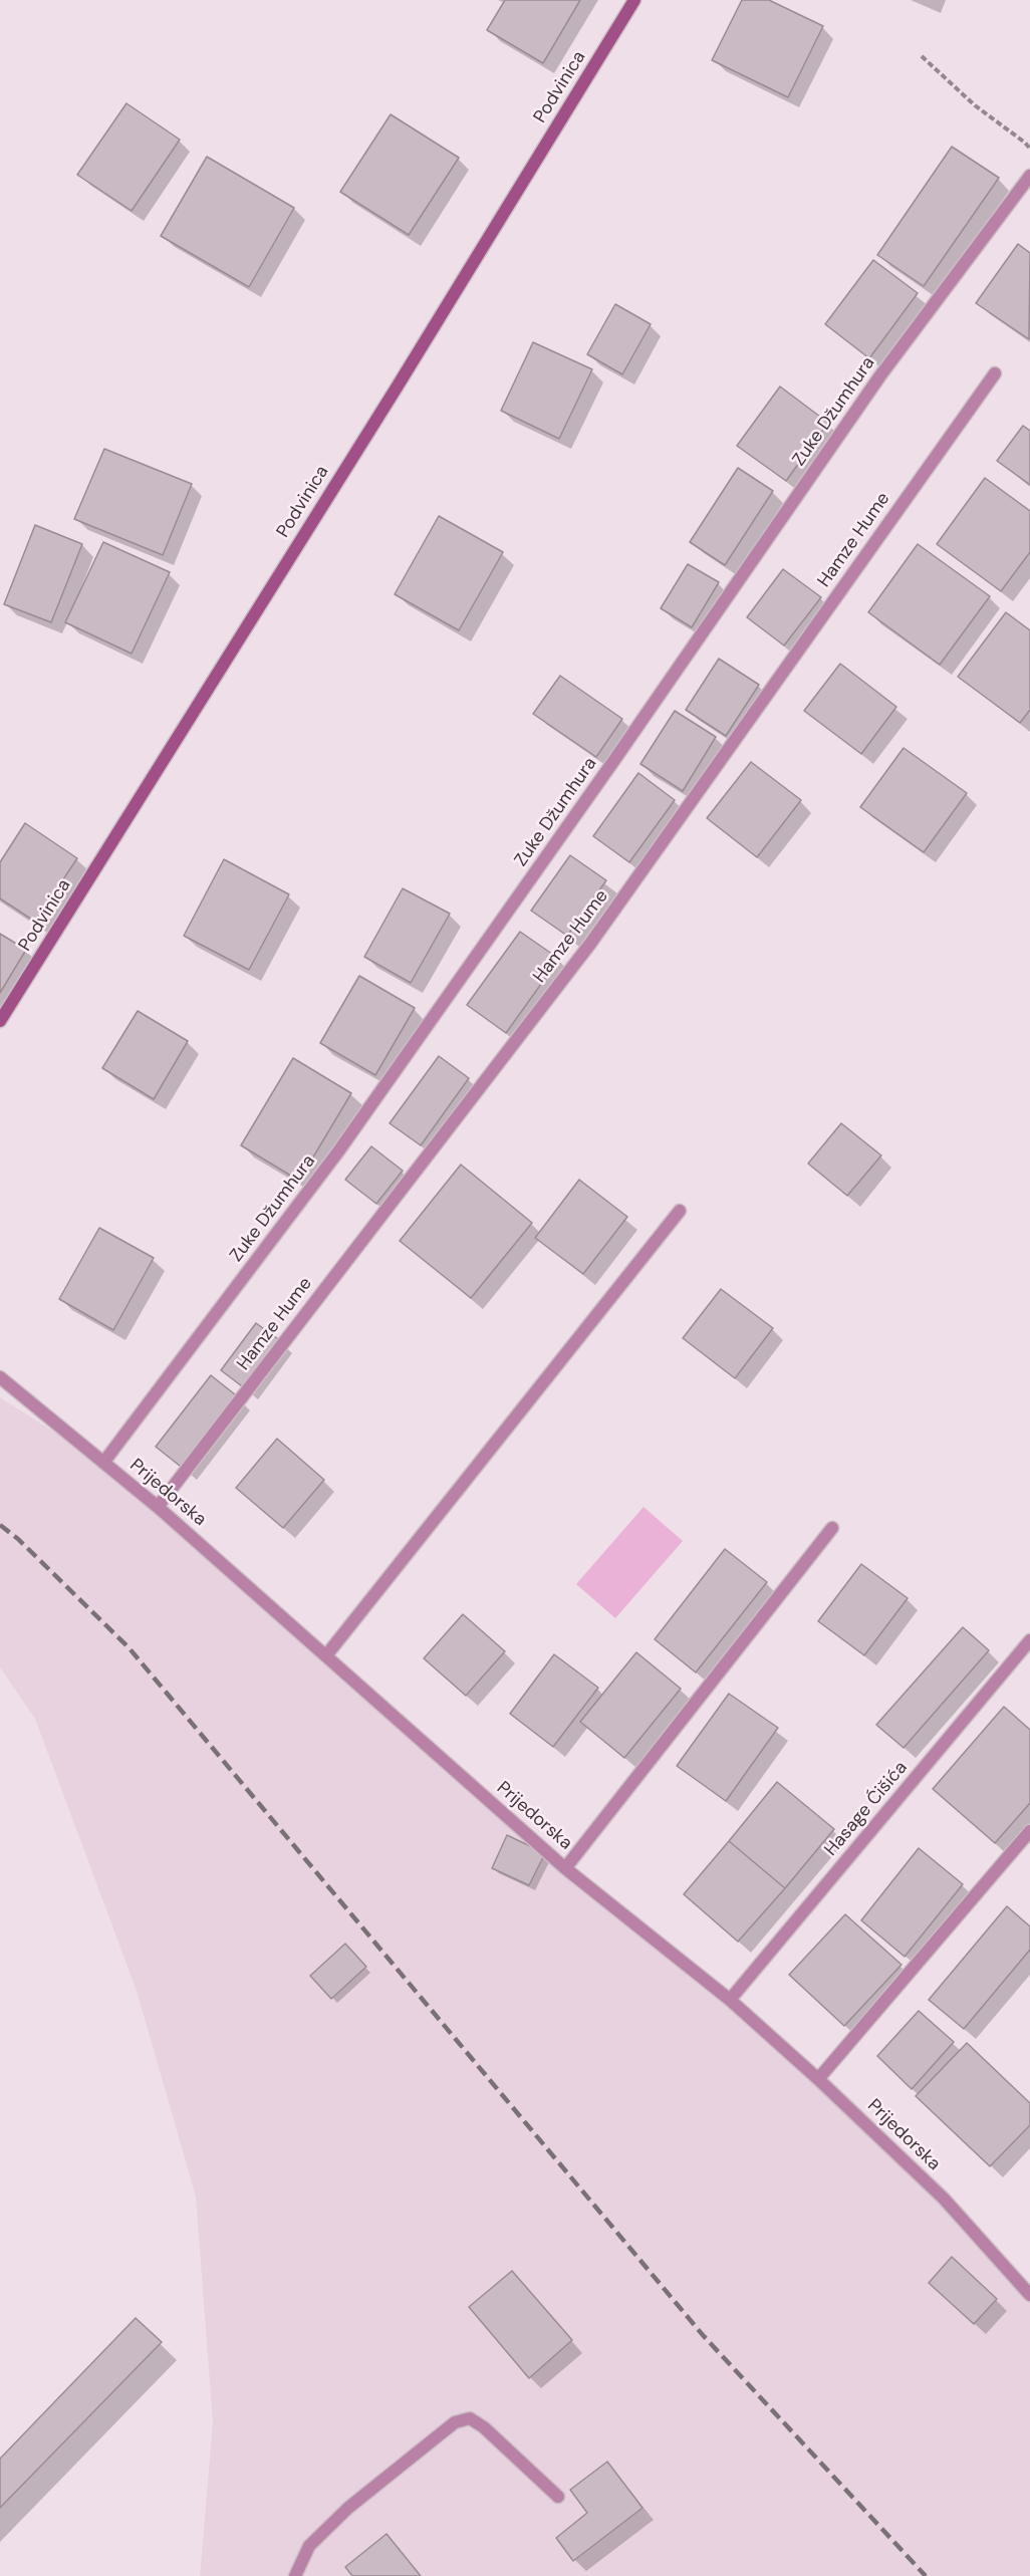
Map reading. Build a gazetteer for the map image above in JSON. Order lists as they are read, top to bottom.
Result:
{
  "streets": {
    "street": [
      "Podvinica",
      "Zuke Džumhura",
      "Hamze Hume",
      "Prijedorska",
      "Hasage Ćišića"
    ]
  },
  "crossings": [
    ["Zuke Džumhura", "Prijedorska"],
    ["Hamze Hume", "Prijedorska"],
    ["Prijedorska", "Hasage Ćišića"]
  ]
}
